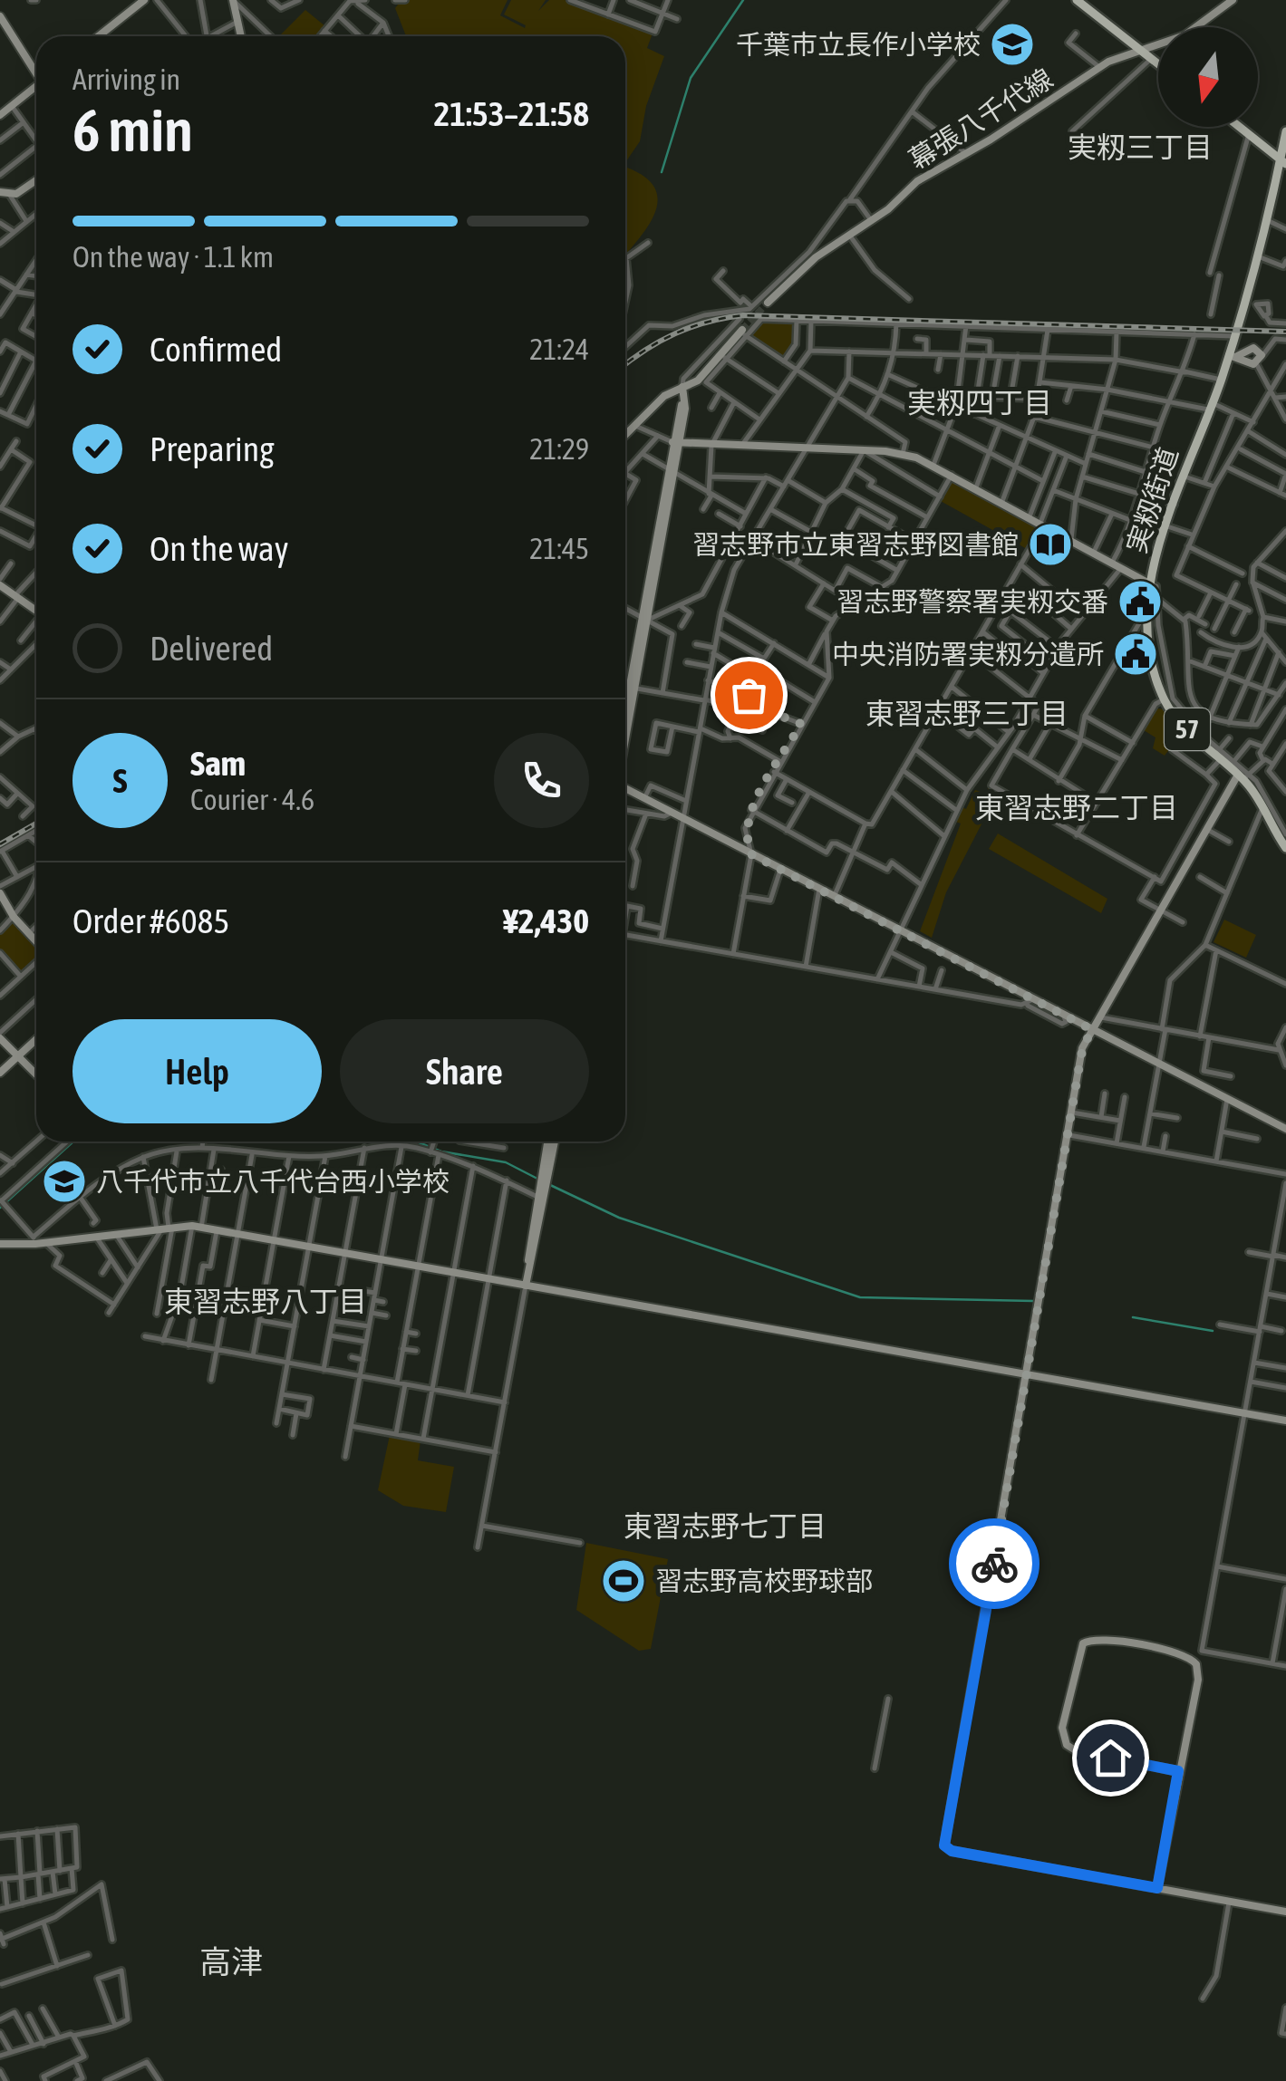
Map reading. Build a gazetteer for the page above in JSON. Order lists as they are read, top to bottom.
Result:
{
  "streets": {
    "main road": ["実籾街道", "57"],
    "street": ["幕張八千代線"]
  },
  "districts": [
    "実籾三丁目",
    "実籾四丁目",
    "東習志野三丁目",
    "東習志野二丁目",
    "東習志野八丁目",
    "東習志野七丁目",
    "高津"
  ],
  "places": {
    "school or university": ["千葉市立長作小学校", "八千代市立八千代台西小学校"],
    "library": ["習志野市立東習志野図書館"],
    "public building": ["習志野警察署実籾交番", "中央消防署実籾分遣所"],
    "sports": ["習志野高校野球部"]
  },
  "north": "bottom",
  "page": {
    "heading": ["6 min", "Arriving in", "21:53–21:58"],
    "panel": [
      "Sam",
      "Courier · 4.6",
      "Order #6085",
      "¥2,430"
    ],
    "bar": "On the way · 1.1 km",
    "list": [
      ["Confirmed", "21:24"],
      ["Preparing", "21:29"],
      ["On the way", "21:45"],
      "Delivered"
    ],
    "round": "S",
    "buttons": ["Help", "Share"]
  }
}
